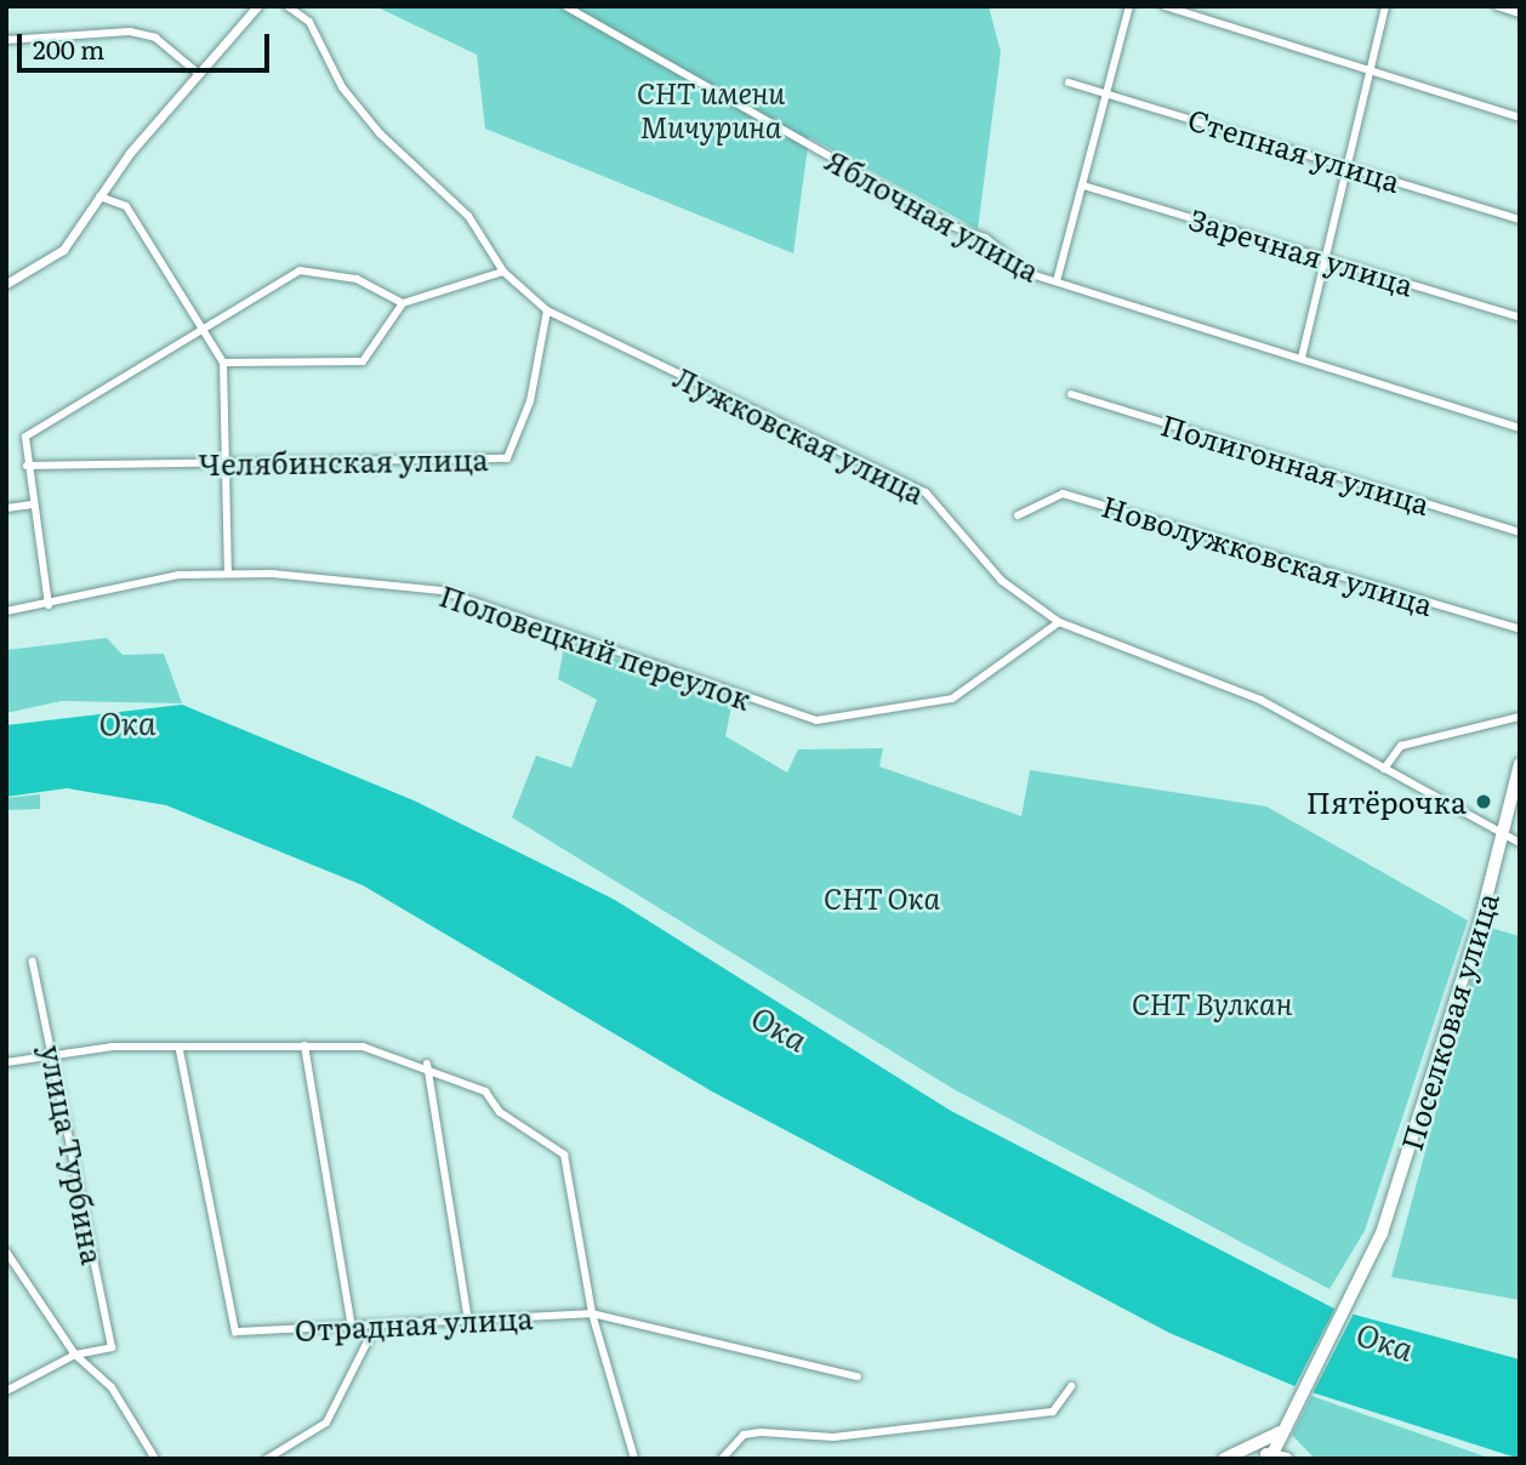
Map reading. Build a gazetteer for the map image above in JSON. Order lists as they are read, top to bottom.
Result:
{
  "streets": {
    "highway": ["Поселковая улица"],
    "street": [
      "Степная улица",
      "Яблочная улица",
      "Заречная улица",
      "Лужковская улица",
      "Челябинская улица",
      "Полигонная улица",
      "Новолужковская улица",
      "Половецкий переулок",
      "улица Турбина",
      "Отрадная улица"
    ]
  },
  "crossings": [
    ["Лужковская улица", "Челябинская улица"],
    ["Лужковская улица", "Половецкий переулок"],
    ["Лужковская улица", "Поселковая улица"]
  ],
  "water": ["Ока"],
  "parks": ["СНТ имени Мичурина", "СНТ Ока", "СНТ Вулкан"],
  "places": ["Пятёрочка"],
  "scale_bar": "200 m"
}
